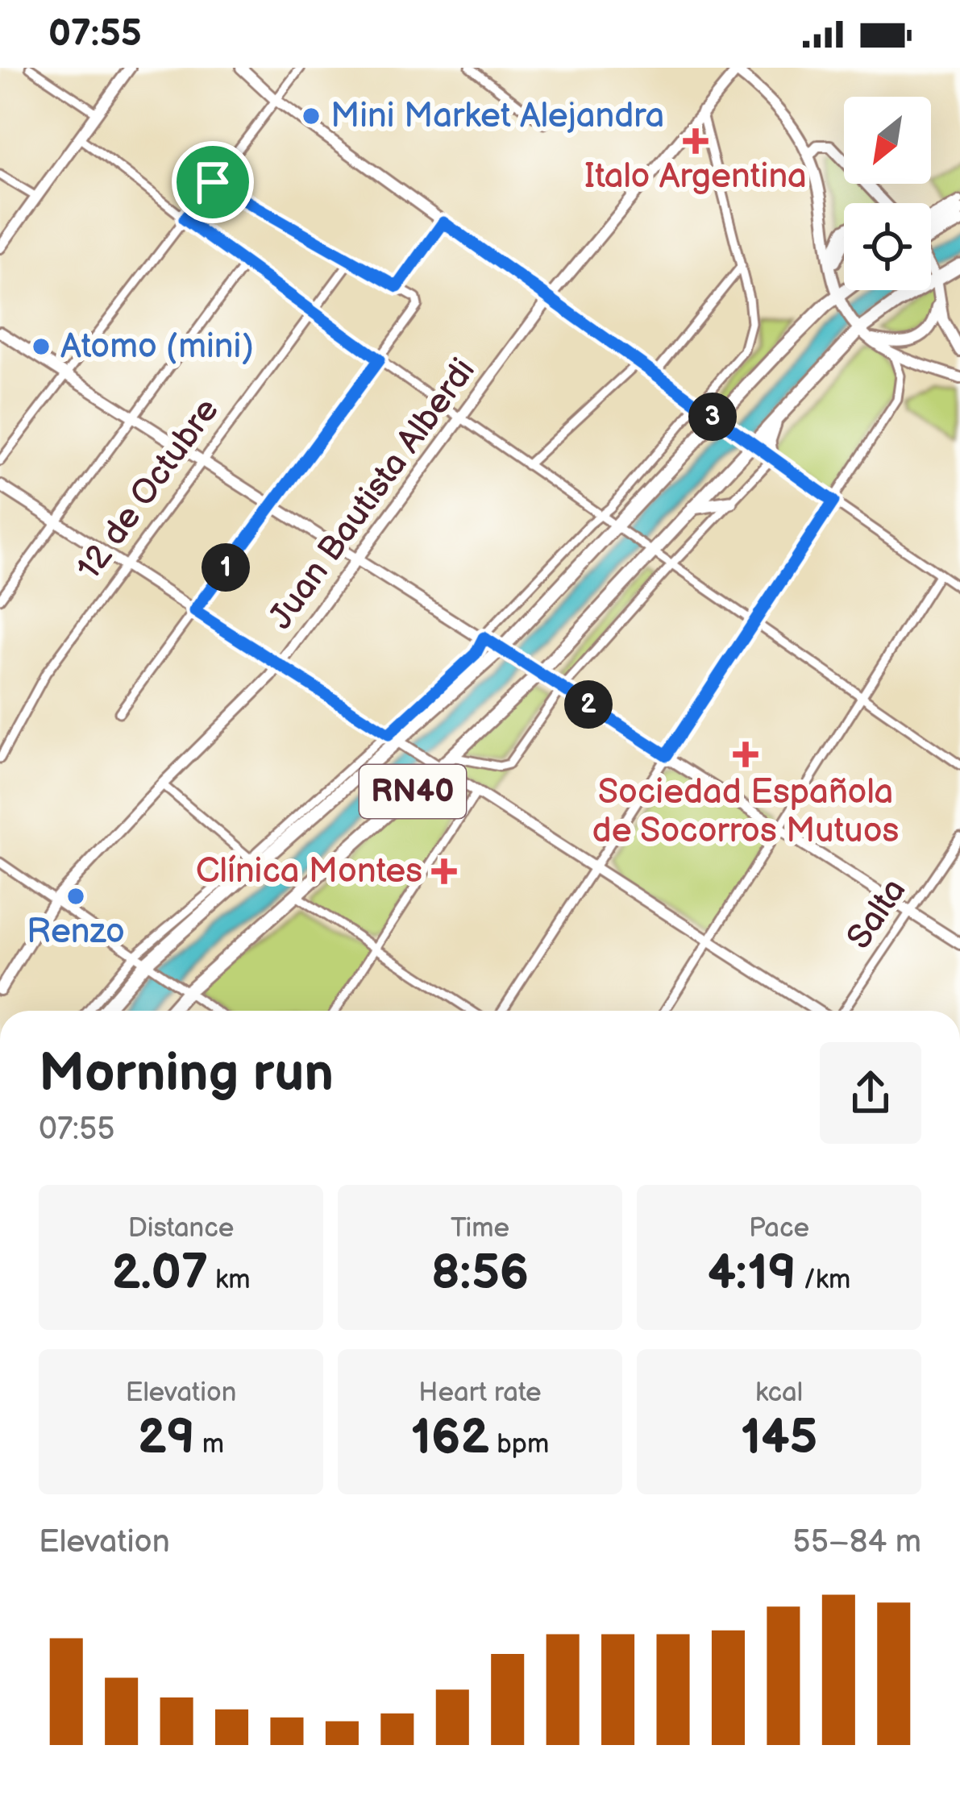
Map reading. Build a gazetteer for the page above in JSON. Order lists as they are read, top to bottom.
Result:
{
  "streets": {
    "highway": ["RN40"],
    "street": ["12 de Octubre", "Juan Bautista Alberdi", "Salta"]
  },
  "places": {
    "other": ["Mini Market Alejandra", "Atomo (mini)", "Renzo"],
    "health": ["Italo Argentina", "Sociedad Española de Socorros Mutuos", "Clínica Montes"]
  },
  "north": "bottom left",
  "page": {
    "status": "07:55",
    "pins": ["3", "1", "2"],
    "heading": ["Morning run", "07:55"],
    "stats": [
      ["Distance", "2.07 km"],
      ["Time", "8:56"],
      ["Pace", "4:19 /km"],
      ["Elevation", "29 m"],
      ["Heart rate", "162 bpm"],
      ["kcal", "145"]
    ],
    "chart": ["Elevation", "55–84 m"]
  }
}
